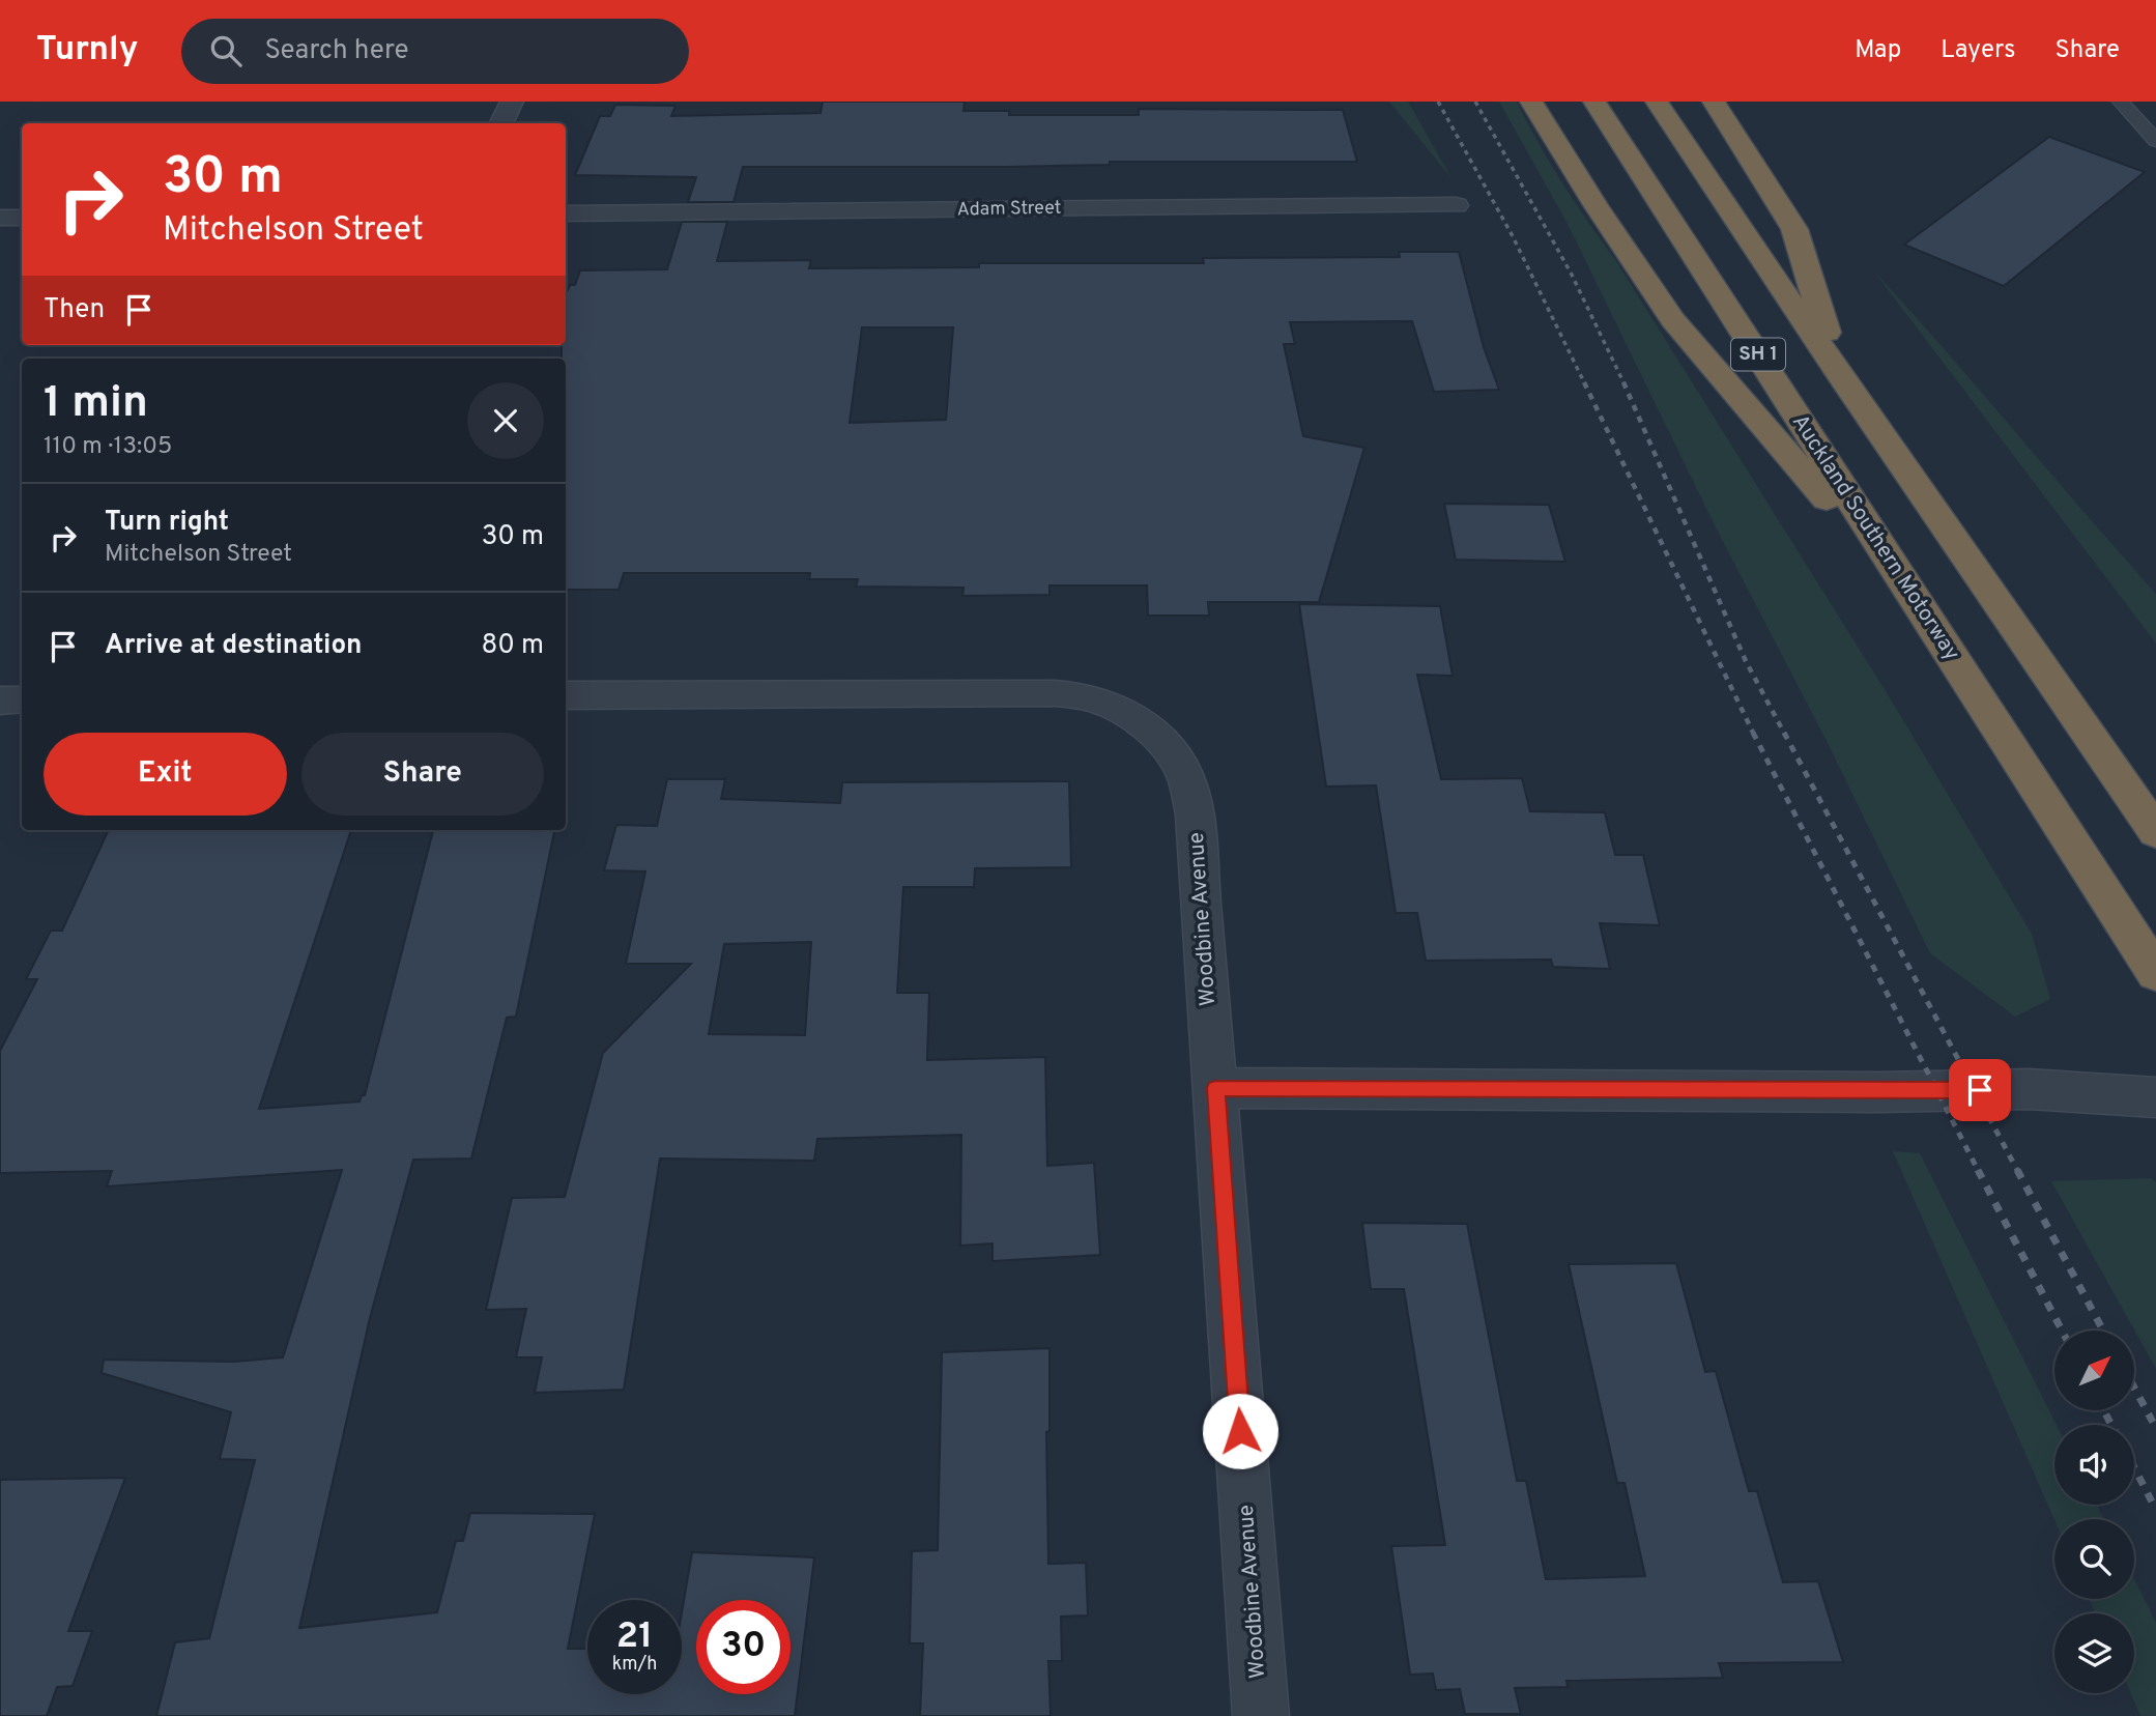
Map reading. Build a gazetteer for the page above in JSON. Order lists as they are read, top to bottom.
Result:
{
  "streets": {
    "highway": ["SH 1", "Auckland Southern Motorway"],
    "street": ["Adam Street", "Woodbine Avenue"]
  },
  "north": "top right",
  "page": {
    "header": "Turnly",
    "search": "Search here",
    "nav": ["Map", "Layers", "Share"],
    "turn": ["30 m", "Mitchelson Street"],
    "then": "Then",
    "heading": ["1 min", "110 m · 13:05"],
    "list": [
      {
        "name": "Turn right",
        "note": "Mitchelson Street",
        "value": "30 m"
      },
      {
        "name": "Arrive at destination",
        "value": "80 m"
      }
    ],
    "buttons": ["Exit", "Share"],
    "speed": "21 km/h",
    "limit": "30"
  }
}
